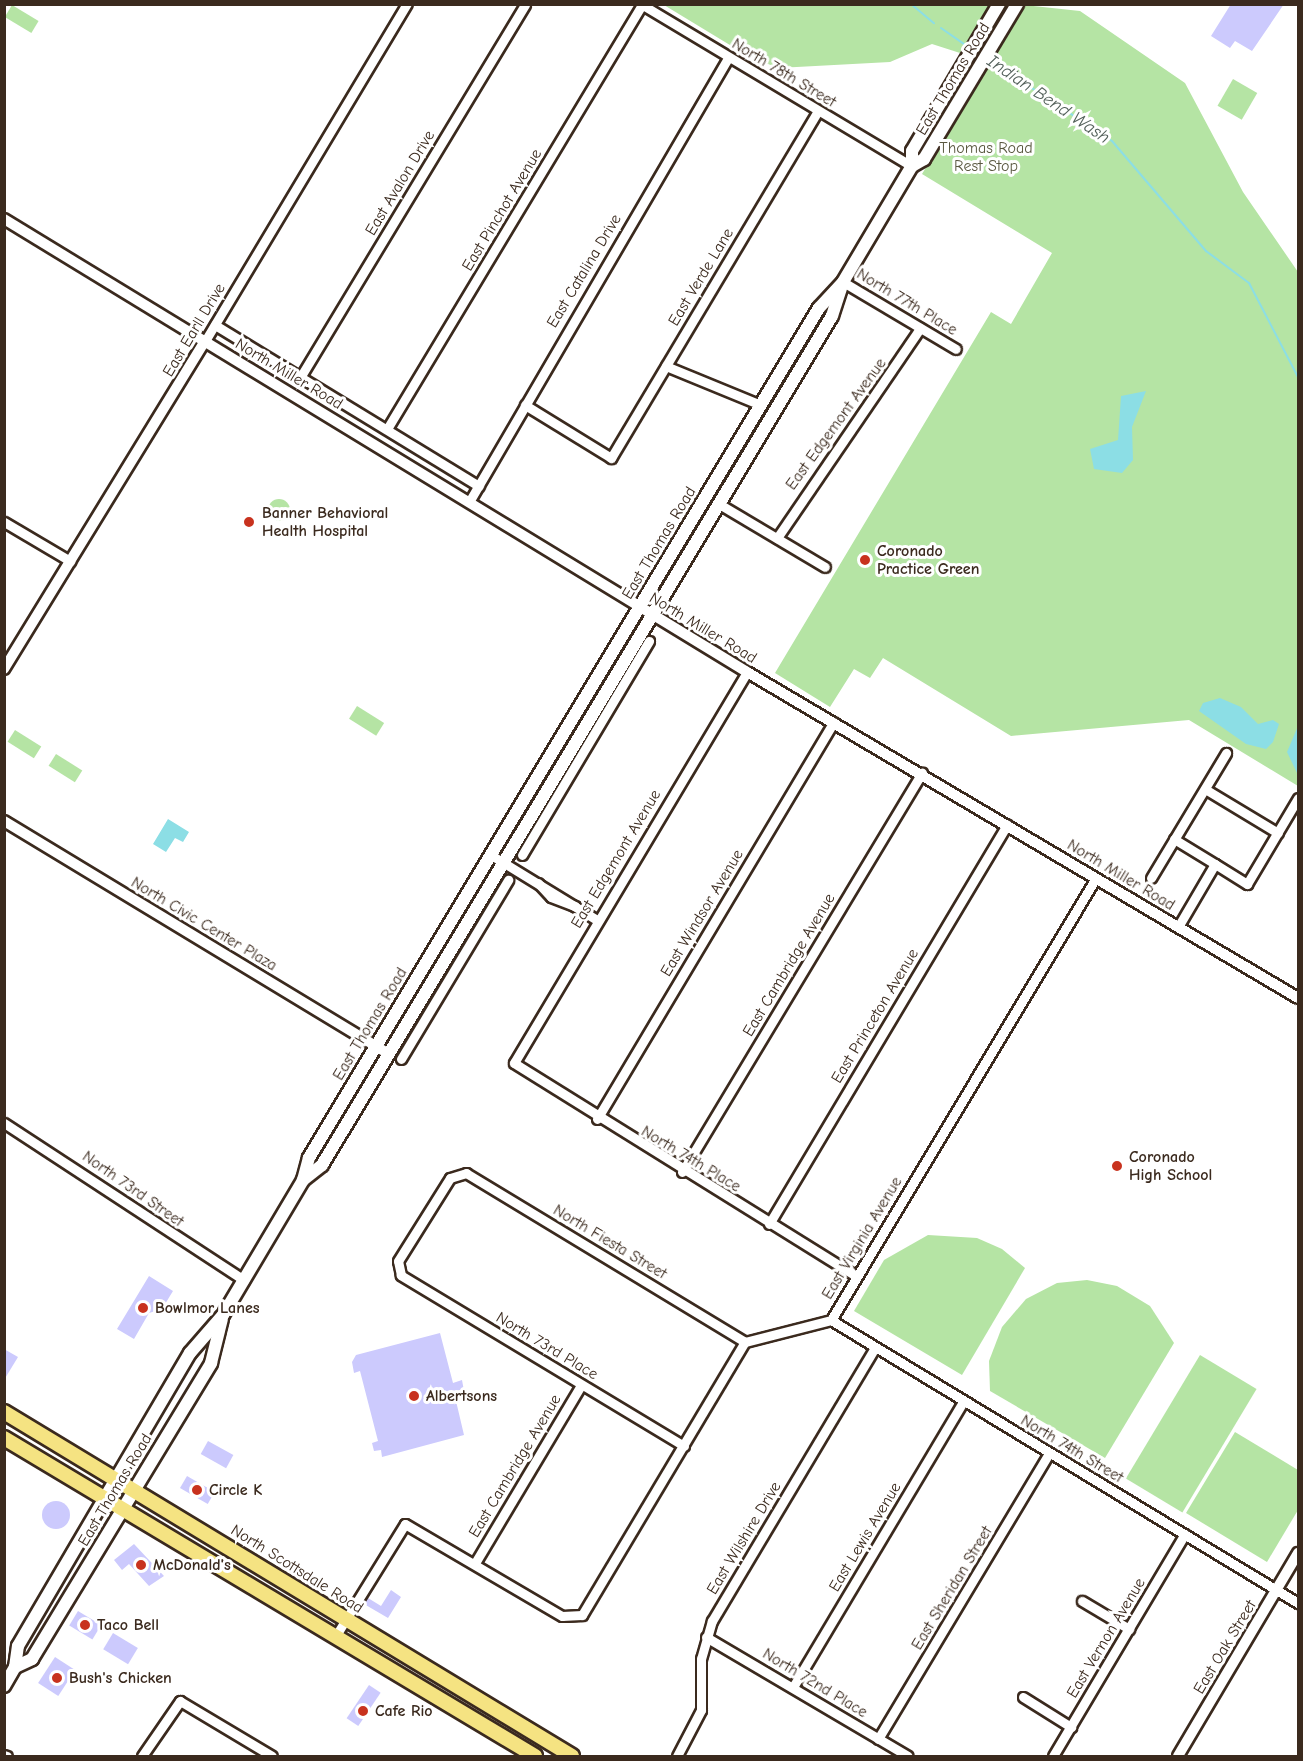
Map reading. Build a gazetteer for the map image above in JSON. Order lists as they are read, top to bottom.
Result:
{
  "streets": {
    "main road": ["East Thomas Road", "North Scottsdale Road"],
    "street": [
      "North 78th Street",
      "East Avalon Drive",
      "East Pinchot Avenue",
      "East Catalina Drive",
      "East Verde Lane",
      "North 77th Place",
      "East Earll Drive",
      "North Miller Road",
      "East Edgemont Avenue",
      "East Windsor Avenue",
      "North Civic Center Plaza",
      "East Cambridge Avenue",
      "East Princeton Avenue",
      "North 74th Place",
      "North 73rd Street",
      "East Virginia Avenue",
      "North Fiesta Street",
      "North 73rd Place",
      "North 74th Street",
      "East Lewis Avenue",
      "East Wilshire Drive",
      "East Sheridan Street",
      "East Vernon Avenue",
      "East Oak Street",
      "North 72nd Place"
    ]
  },
  "crossings": [
    ["North 78th Street", "East Thomas Road"],
    ["North 78th Street", "East Pinchot Avenue"],
    ["North 78th Street", "East Catalina Drive"],
    ["North 78th Street", "East Verde Lane"],
    ["East Thomas Road", "North 77th Place"],
    ["East Thomas Road", "North Miller Road"],
    ["East Thomas Road", "North Civic Center Plaza"],
    ["East Thomas Road", "North 73rd Street"],
    ["East Thomas Road", "North Scottsdale Road"],
    ["East Avalon Drive", "North Miller Road"],
    ["East Pinchot Avenue", "North Miller Road"],
    ["East Catalina Drive", "East Verde Lane"],
    ["East Catalina Drive", "North Miller Road"],
    ["North 77th Place", "East Edgemont Avenue"],
    ["East Earll Drive", "North Miller Road"],
    ["North Miller Road", "East Edgemont Avenue"],
    ["North Miller Road", "East Windsor Avenue"],
    ["North Miller Road", "East Cambridge Avenue"],
    ["North Miller Road", "East Princeton Avenue"],
    ["North Miller Road", "East Virginia Avenue"],
    ["East Edgemont Avenue", "North 74th Place"],
    ["East Windsor Avenue", "North 74th Place"],
    ["East Cambridge Avenue", "North 74th Place"],
    ["East Cambridge Avenue", "North 73rd Place"],
    ["East Princeton Avenue", "North 74th Place"],
    ["North 74th Place", "East Virginia Avenue"],
    ["East Virginia Avenue", "North Fiesta Street"],
    ["East Virginia Avenue", "North 74th Street"],
    ["North Fiesta Street", "North 73rd Place"],
    ["North 74th Street", "East Lewis Avenue"],
    ["North 74th Street", "East Wilshire Drive"],
    ["North 74th Street", "East Sheridan Street"],
    ["North 74th Street", "East Vernon Avenue"],
    ["North 74th Street", "East Oak Street"],
    ["East Lewis Avenue", "North 72nd Place"],
    ["East Wilshire Drive", "North 72nd Place"],
    ["East Sheridan Street", "North 72nd Place"]
  ],
  "water": ["Indian Bend Wash"],
  "parks": ["Thomas Road Rest Stop"],
  "places": [
    "Banner Behavioral Health Hospital",
    "Coronado Practice Green",
    "Coronado High School",
    "Bowlmor Lanes",
    "Albertsons",
    "Circle K",
    "McDonald's",
    "Taco Bell",
    "Bush's Chicken",
    "Cafe Rio"
  ]
}
